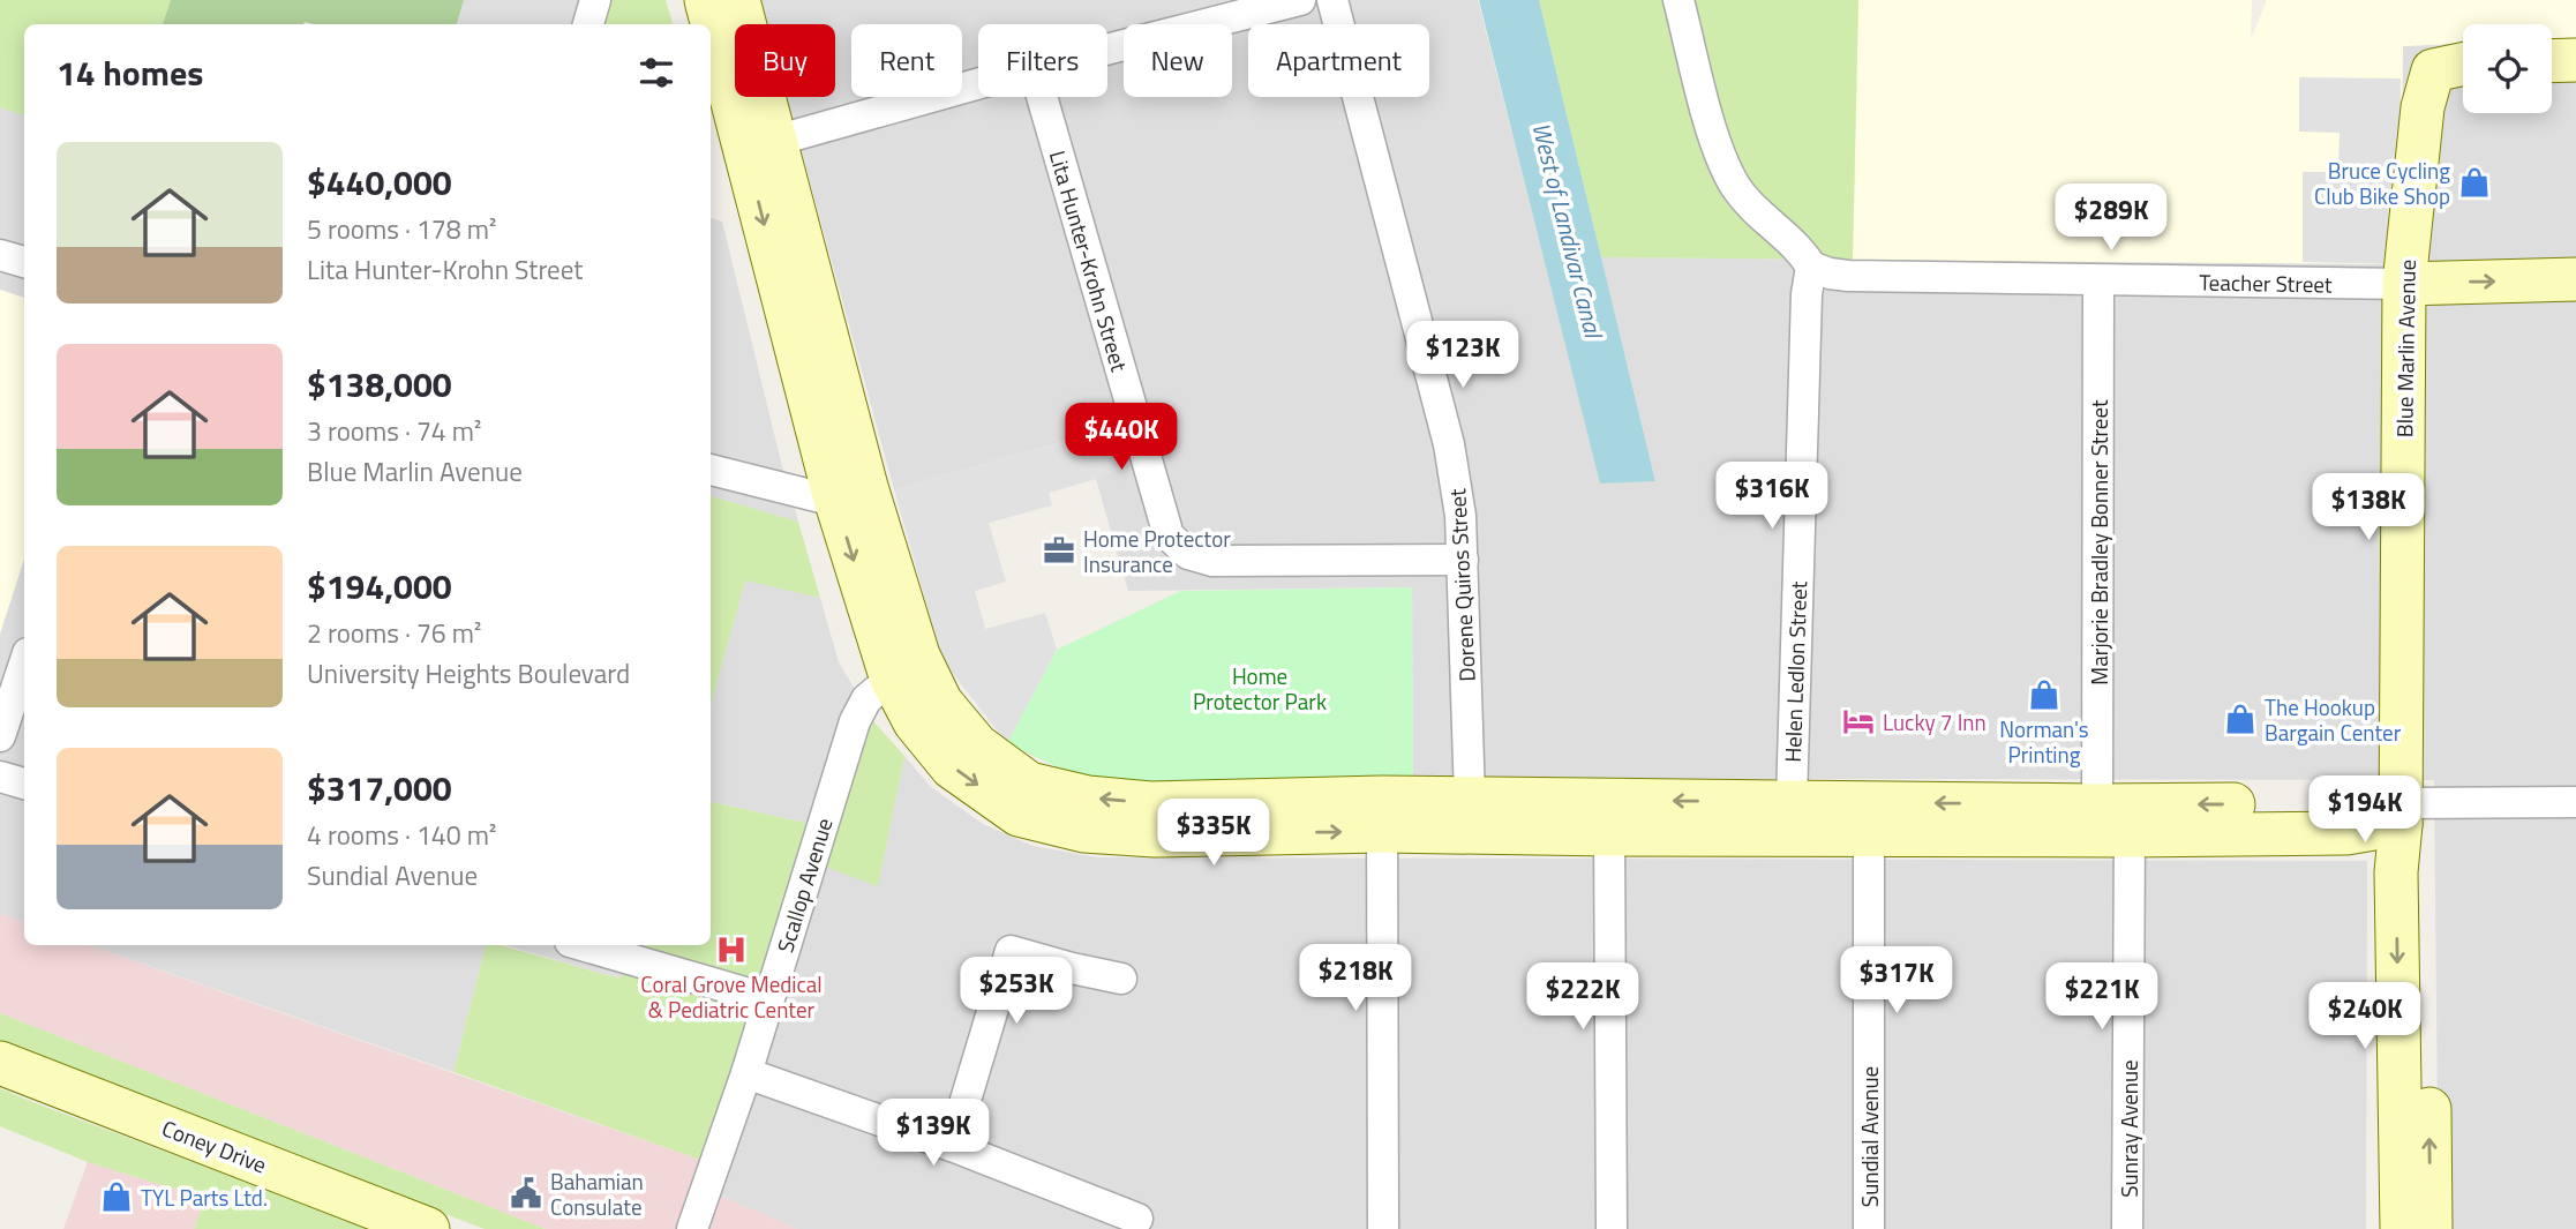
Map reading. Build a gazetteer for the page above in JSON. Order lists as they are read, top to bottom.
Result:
{
  "streets": {
    "street": [
      "Lita Hunter-Krohn Street",
      "Teacher Street",
      "Blue Marlin Avenue",
      "Marjorie Bradley Bonner Street",
      "Dorene Quiros Street",
      "Helen Ledlon Street",
      "Scallop Avenue",
      "Sunray Avenue",
      "Sundial Avenue",
      "Coney Drive"
    ]
  },
  "crossings": [
    ["Lita Hunter-Krohn Street", "Dorene Quiros Street"],
    ["Teacher Street", "Blue Marlin Avenue"],
    ["Teacher Street", "Marjorie Bradley Bonner Street"],
    ["Teacher Street", "Helen Ledlon Street"]
  ],
  "water": ["West of Landivar Canal"],
  "parks": ["Home Protector Park"],
  "places": {
    "shop": [
      "Bruce Cycling Club Bike Shop",
      "Norman's Printing",
      "The Hookup Bargain Center",
      "TYL Parts Ltd."
    ],
    "office": ["Home Protector Insurance"],
    "hotel": ["Lucky 7 Inn"],
    "hospital": ["Coral Grove Medical & Pediatric Center"],
    "public building": ["Bahamian Consulate"]
  },
  "page": {
    "chip": [
      "Buy",
      "Rent",
      "Filters",
      "New",
      "Apartment"
    ],
    "heading": "14 homes",
    "list": [
      {
        "name": "$440,000",
        "note": "5 rooms · 178 m² · Lita Hunter-Krohn Street"
      },
      {
        "name": "$138,000",
        "note": "3 rooms · 74 m² · Blue Marlin Avenue"
      },
      {
        "name": "$194,000",
        "note": "2 rooms · 76 m² · University Heights Boulevard"
      },
      {
        "name": "$317,000",
        "note": "4 rooms · 140 m² · Sundial Avenue"
      }
    ],
    "price": [
      "$289K",
      "$123K",
      "$440K",
      "$316K",
      "$138K",
      "$194K",
      "$335K",
      "$218K",
      "$317K",
      "$253K",
      "$222K",
      "$221K",
      "$240K",
      "$139K"
    ]
  }
}
